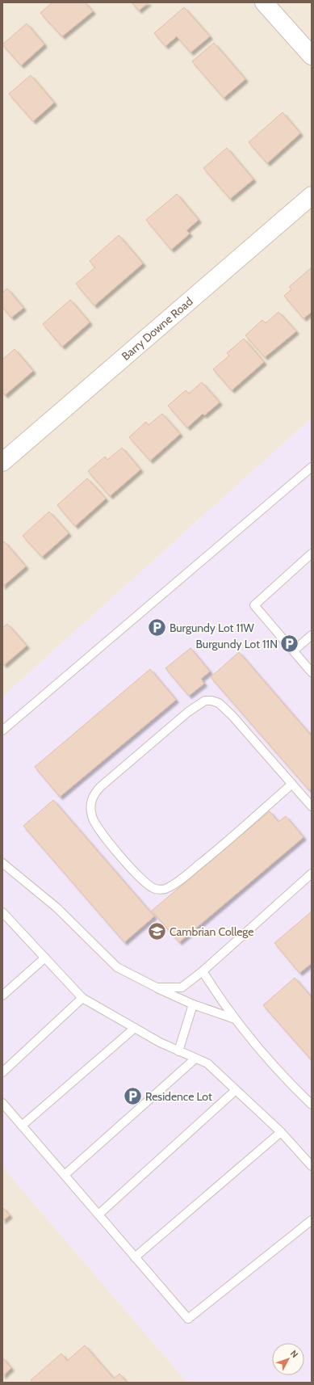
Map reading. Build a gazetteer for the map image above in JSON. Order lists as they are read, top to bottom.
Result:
{
  "streets": {
    "main road": ["Barry Downe Road"]
  },
  "places": {
    "parking": ["Burgundy Lot 11W", "Burgundy Lot 11N", "Residence Lot"],
    "school or university": ["Cambrian College"]
  },
  "north": "top right"
}
